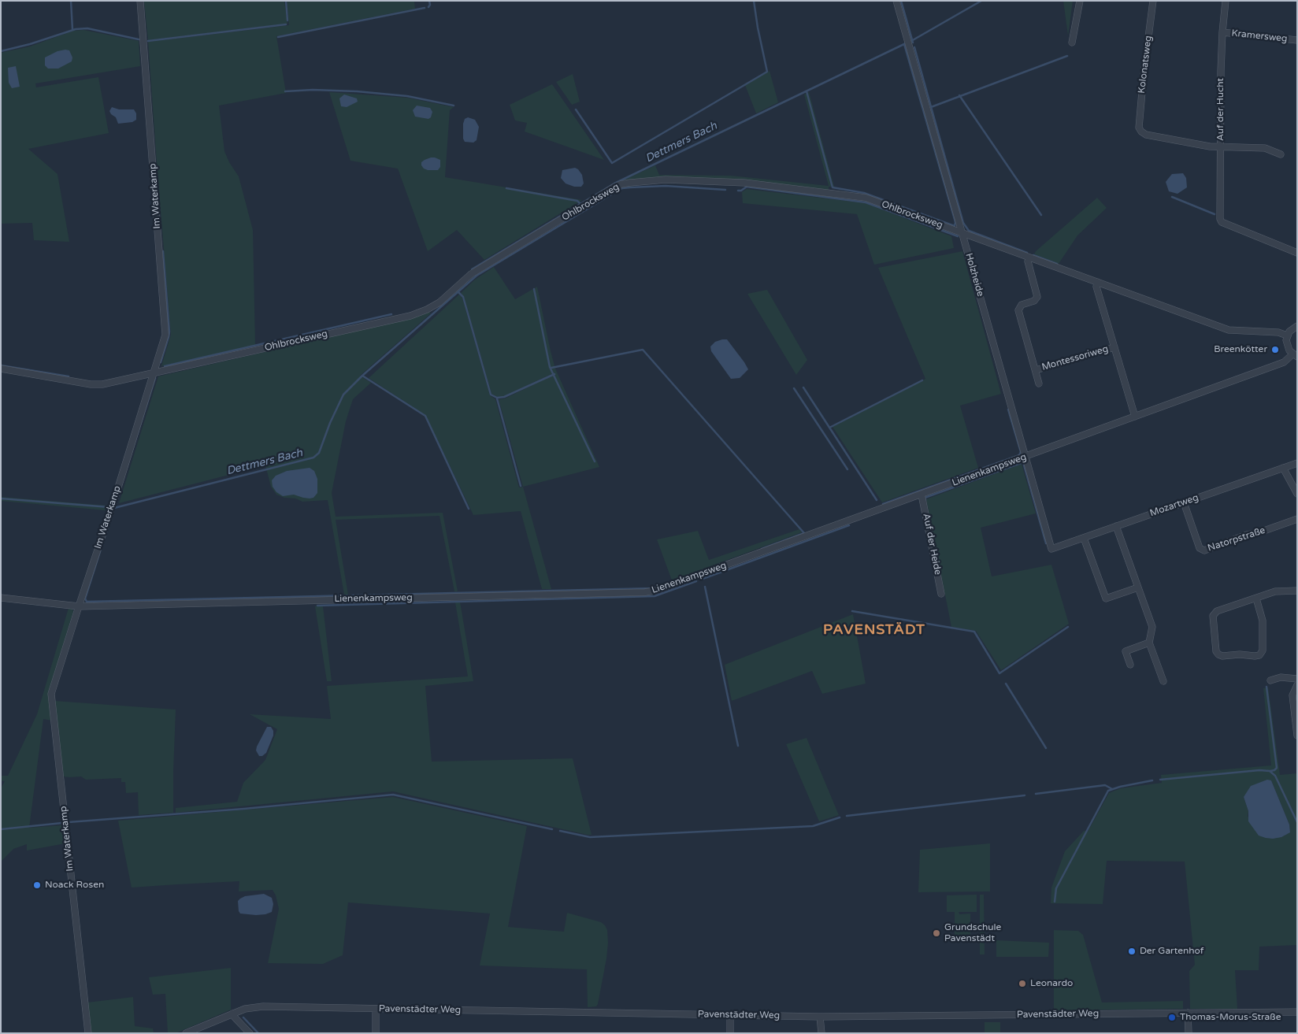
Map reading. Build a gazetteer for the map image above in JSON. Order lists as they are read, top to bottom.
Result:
{
  "streets": {
    "street": [
      "Kramersweg",
      "Kolonatsweg",
      "Auf der Hucht",
      "Im Waterkamp",
      "Ohlbrocksweg",
      "Holzheide",
      "Montessoriweg",
      "Lienenkampsweg",
      "Mozartweg",
      "Natorpstraße",
      "Auf der Heide",
      "Pavenstädter Weg"
    ]
  },
  "crossings": [
    ["Kramersweg", "Auf der Hucht"],
    ["Kolonatsweg", "Auf der Hucht"],
    ["Im Waterkamp", "Ohlbrocksweg"],
    ["Im Waterkamp", "Lienenkampsweg"],
    ["Ohlbrocksweg", "Holzheide"],
    ["Ohlbrocksweg", "Montessoriweg"],
    ["Holzheide", "Lienenkampsweg"],
    ["Holzheide", "Mozartweg"],
    ["Montessoriweg", "Lienenkampsweg"],
    ["Lienenkampsweg", "Auf der Heide"],
    ["Mozartweg", "Natorpstraße"]
  ],
  "districts": ["PAVENSTÄDT"],
  "water": ["Dettmers Bach"],
  "places": [
    "Breenkötter",
    "Noack Rosen",
    "Grundschule Pavenstädt",
    "Der Gartenhof",
    "Leonardo",
    "Thomas-Morus-Straße"
  ]
}
